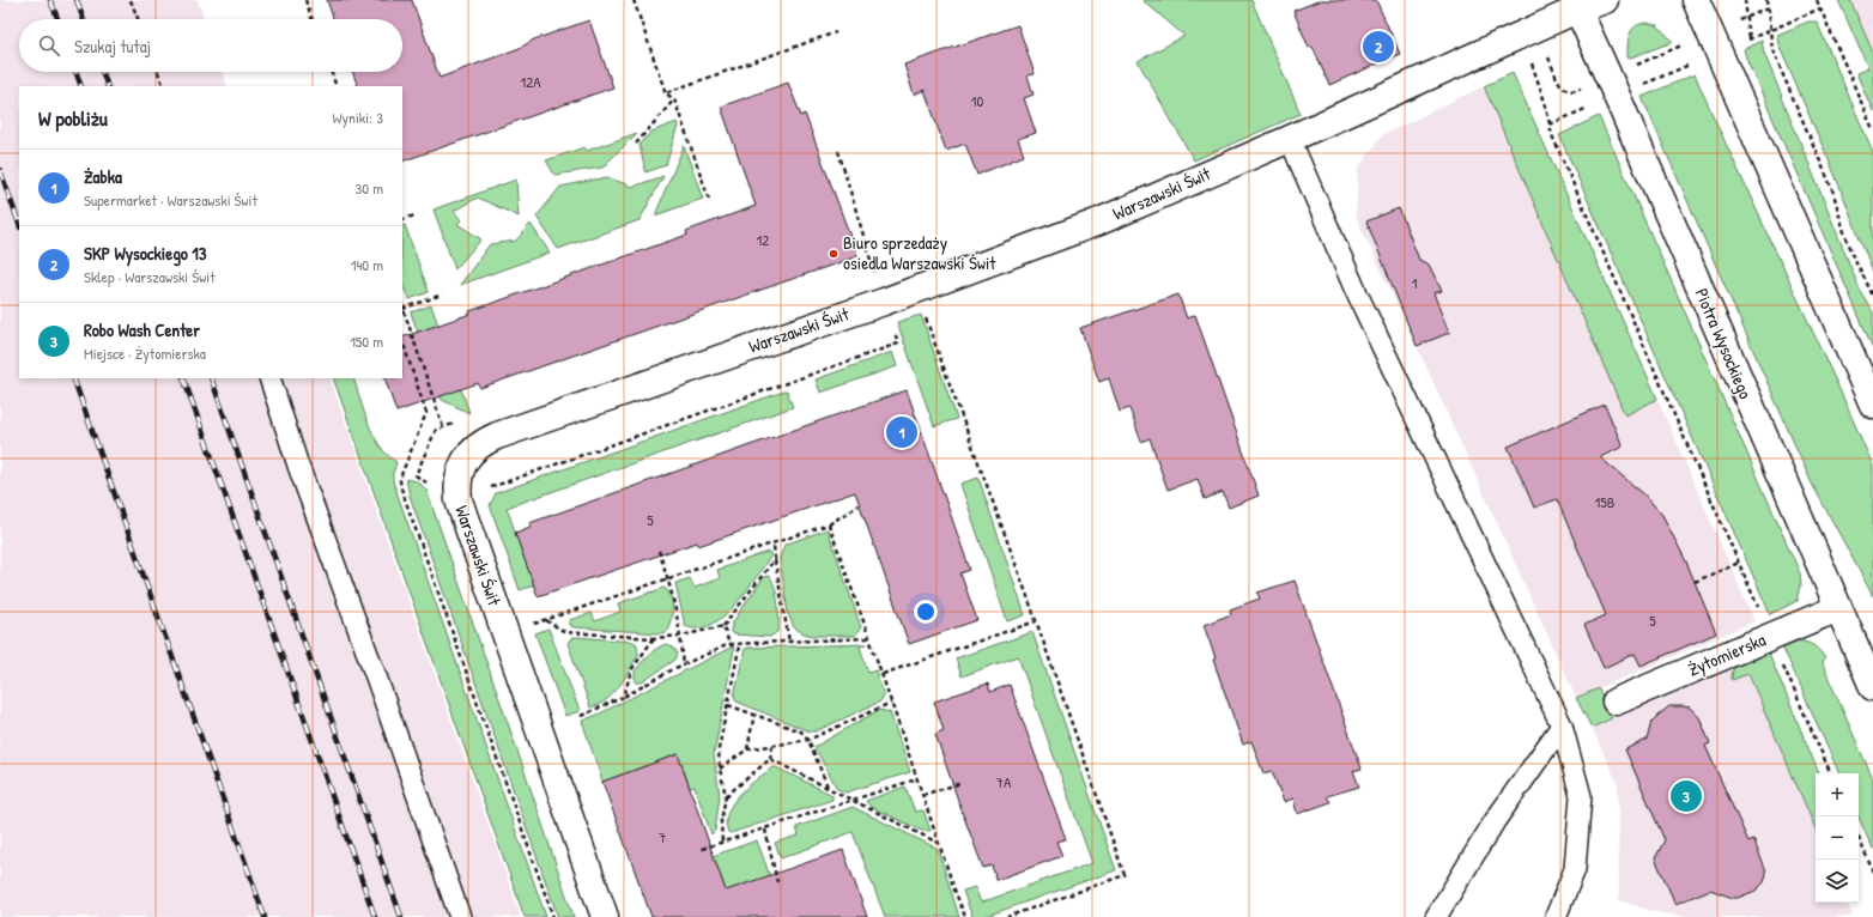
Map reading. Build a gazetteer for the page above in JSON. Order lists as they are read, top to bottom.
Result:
{
  "streets": {
    "street": ["Warszawski Świt", "Piotra Wysockiego", "Żytomierska"]
  },
  "crossings": [
    ["Warszawski Świt", "Piotra Wysockiego"],
    ["Piotra Wysockiego", "Żytomierska"]
  ],
  "places": ["Biuro sprzedaży osiedla Warszawski Świt"],
  "house_numbers": [
    "12A",
    "10",
    "12",
    "1",
    "15B",
    "5",
    "5",
    "7A",
    "7"
  ],
  "page": {
    "search": "Szukaj tutaj",
    "pins": ["2", "1", "3"],
    "heading": ["W pobliżu", "Wyniki: 3"],
    "list": [
      {
        "mark": "1",
        "name": "Żabka",
        "note": "Supermarket · Warszawski Świt",
        "value": "30 m"
      },
      {
        "mark": "2",
        "name": "SKP Wysockiego 13",
        "note": "Sklep · Warszawski Świt",
        "value": "140 m"
      },
      {
        "mark": "3",
        "name": "Robo Wash Center",
        "note": "Miejsce · Żytomierska",
        "value": "150 m"
      }
    ],
    "map_buttons": ["+", "−"]
  }
}
